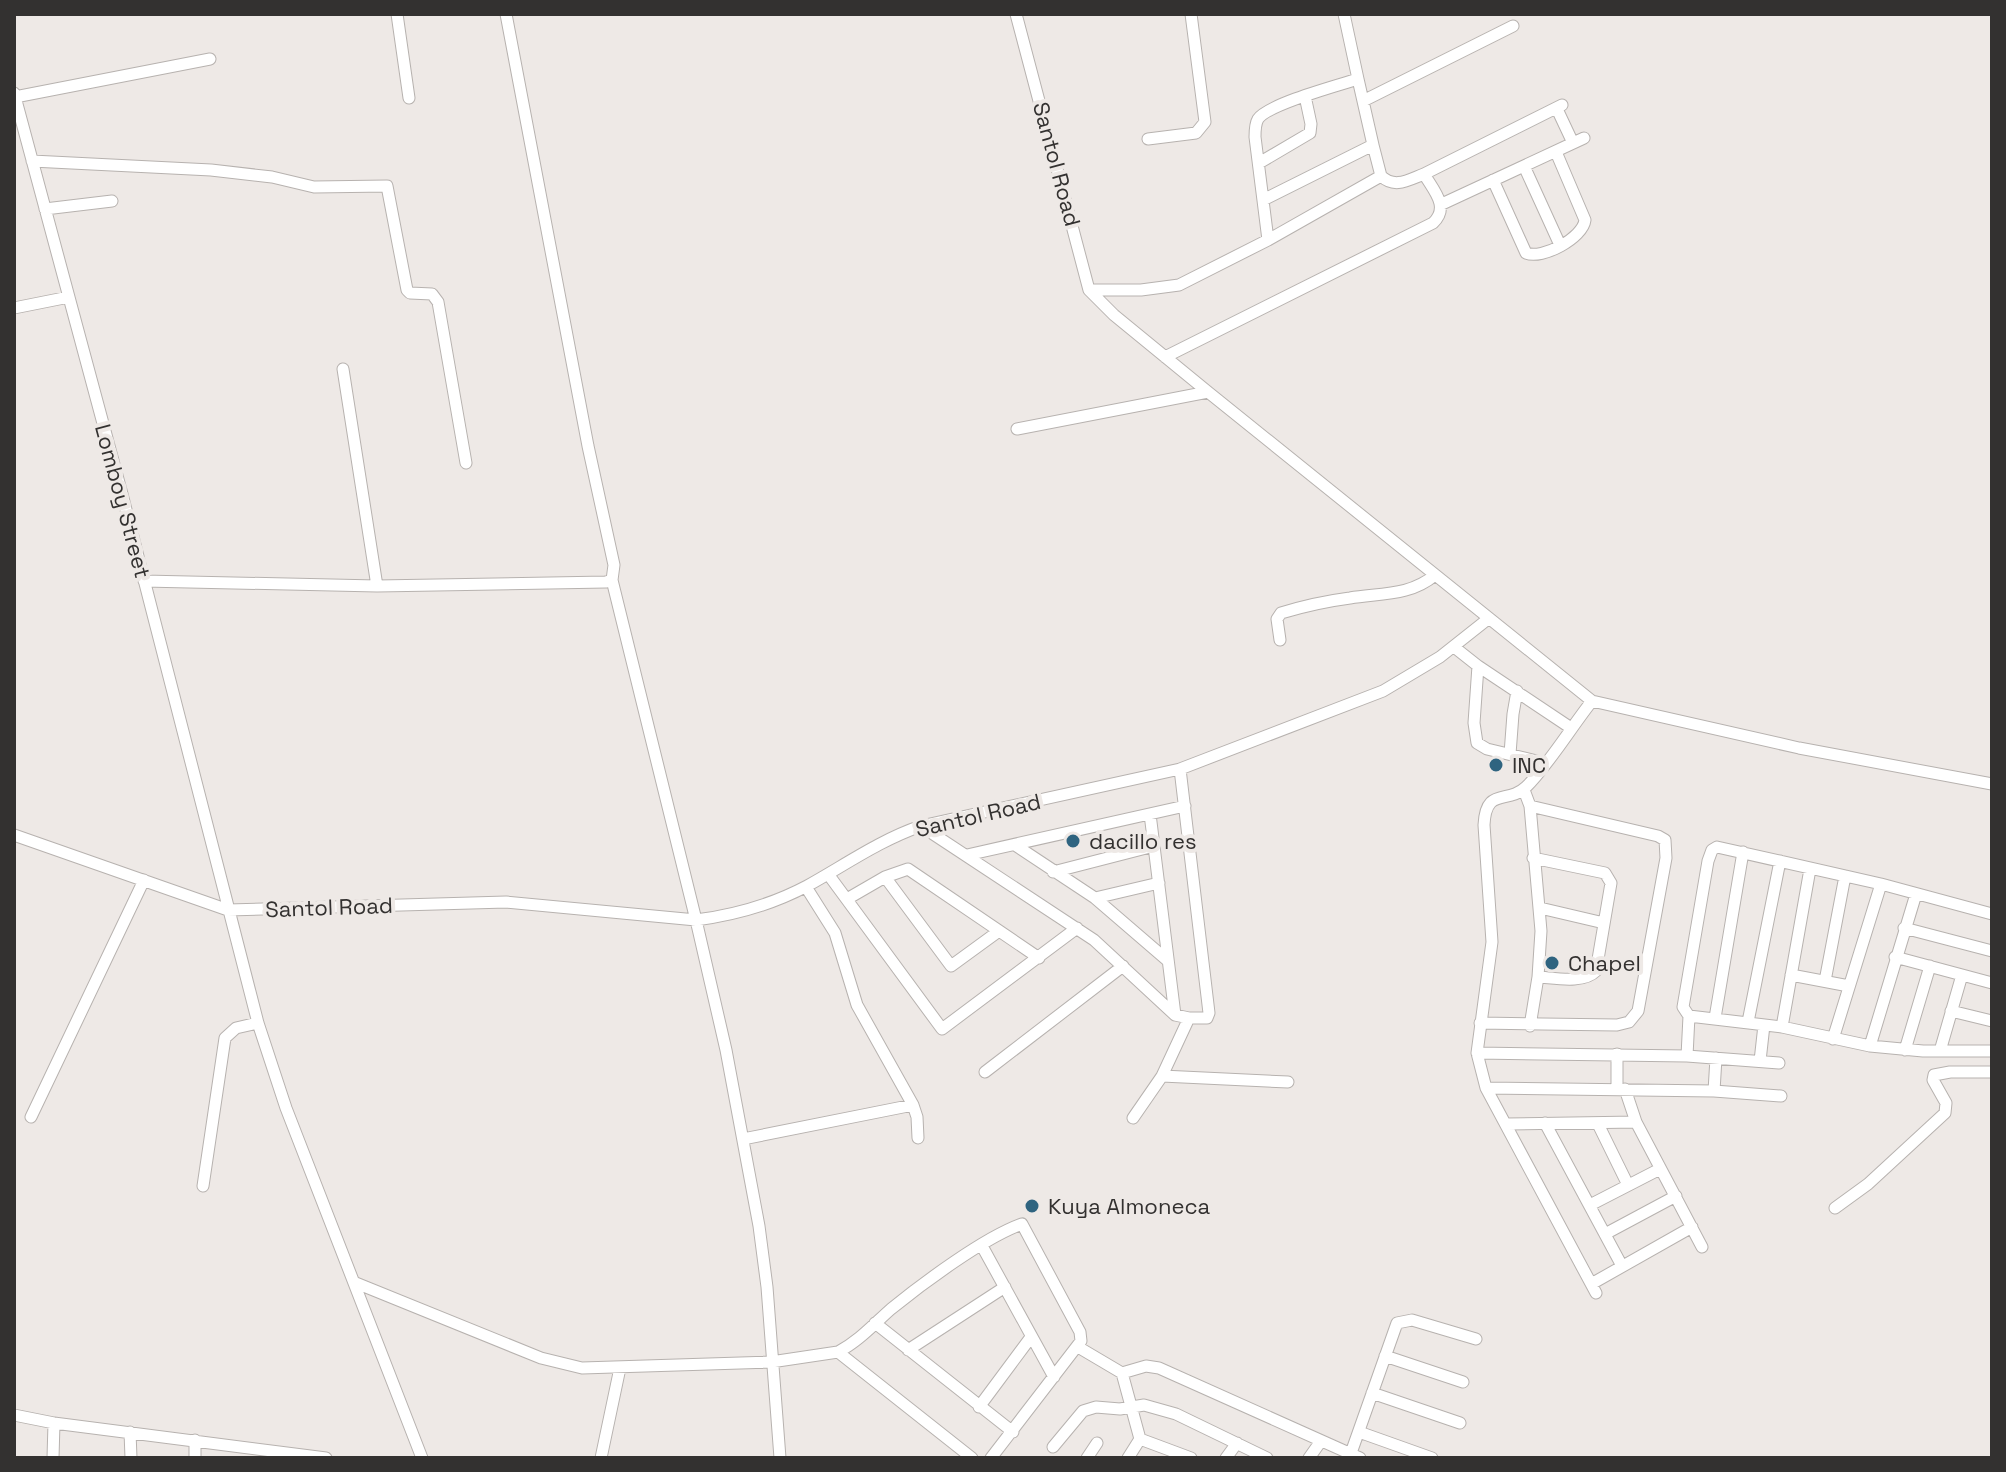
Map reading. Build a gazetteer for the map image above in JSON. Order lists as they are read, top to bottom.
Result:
{
  "streets": {
    "street": ["Santol Road", "Lomboy Street"]
  },
  "crossings": [
    ["Santol Road", "Lomboy Street"]
  ],
  "places": [
    "INC",
    "dacillo res",
    "Chapel",
    "Kuya Almoneca"
  ]
}
